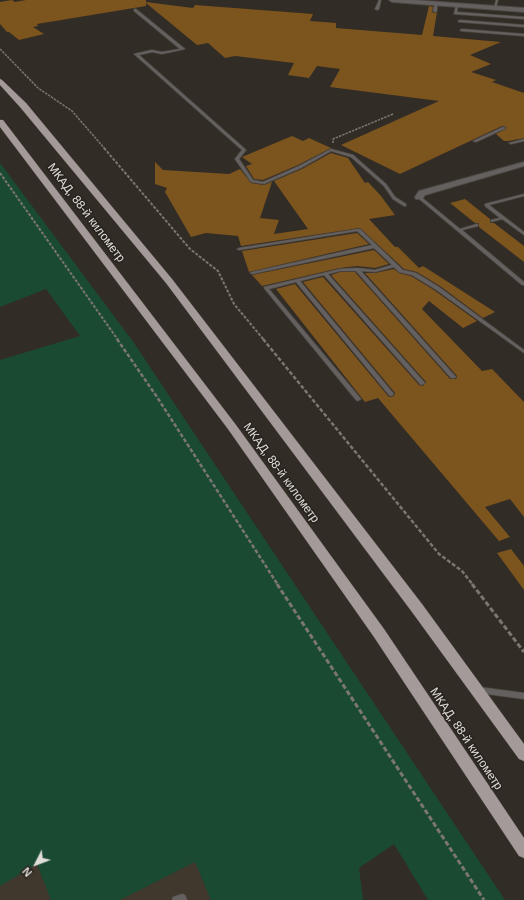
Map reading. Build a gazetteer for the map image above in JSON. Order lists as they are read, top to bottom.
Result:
{
  "streets": {
    "highway": ["МКАД, 88-й километр"]
  },
  "north": "bottom left"
}
